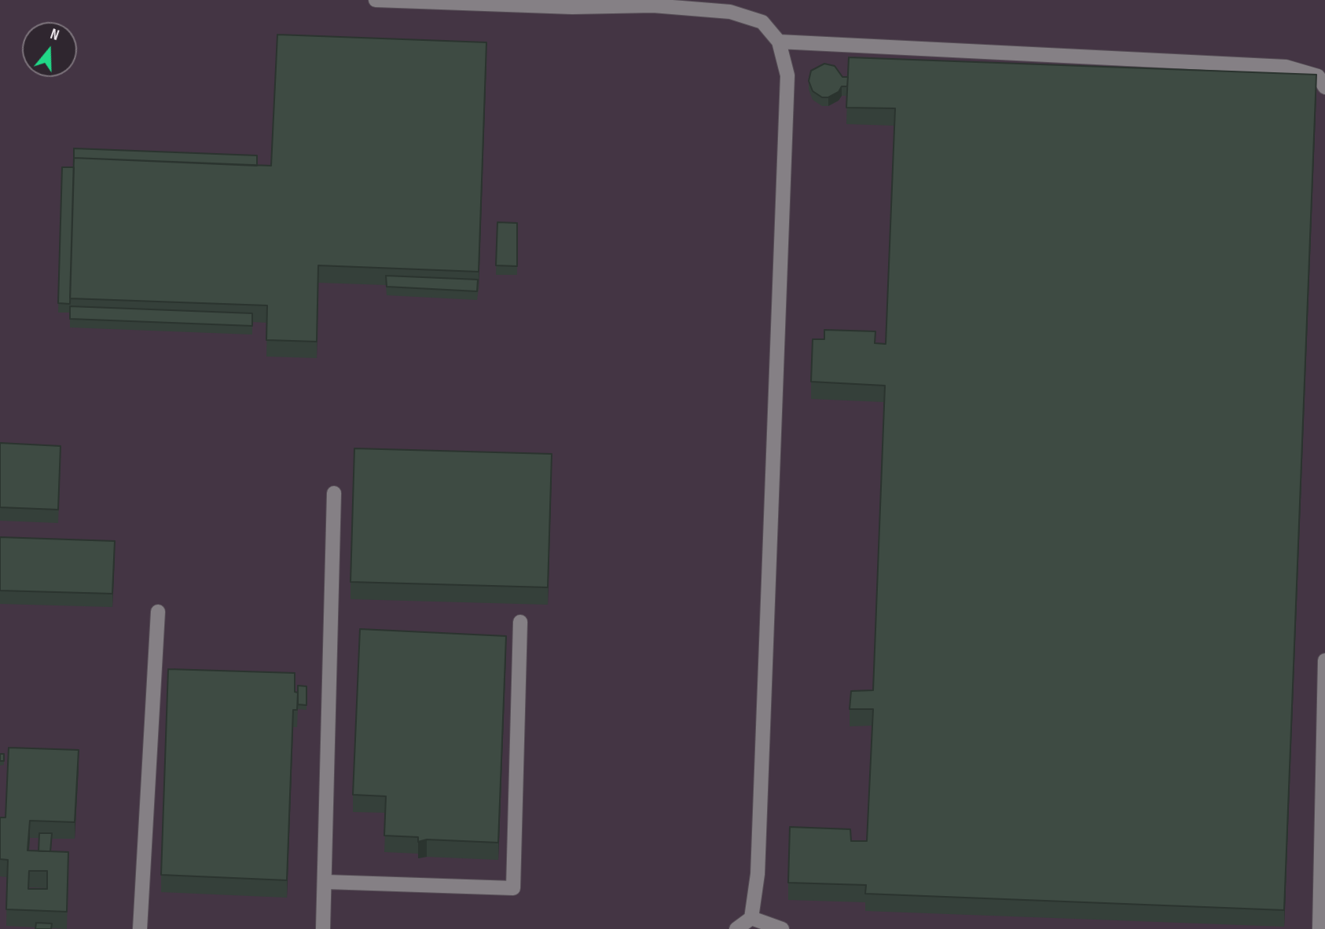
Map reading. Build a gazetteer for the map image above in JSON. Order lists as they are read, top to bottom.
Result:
{
  "north": "top"
}
